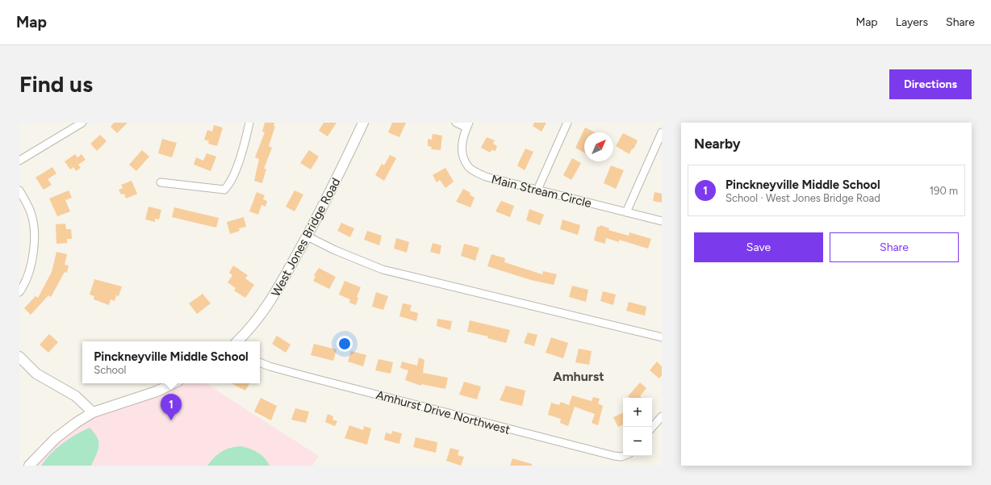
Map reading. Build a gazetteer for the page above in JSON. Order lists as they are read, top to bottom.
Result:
{
  "streets": {
    "street": ["Main Stream Circle", "West Jones Bridge Road", "Amhurst Drive Northwest"]
  },
  "districts": ["Amhurst"],
  "north": "top right",
  "page": {
    "header": "Map",
    "nav": ["Map", "Layers", "Share"],
    "buttons": [
      "Directions",
      ["Save", "Share"]
    ],
    "title": "Find us",
    "heading": "Nearby",
    "list": [
      {
        "mark": "1",
        "name": "Pinckneyville Middle School",
        "note": "School · West Jones Bridge Road",
        "value": "190 m"
      }
    ],
    "popup": ["Pinckneyville Middle School", "School"],
    "pins": "1",
    "map_buttons": ["+", "−"]
  }
}
